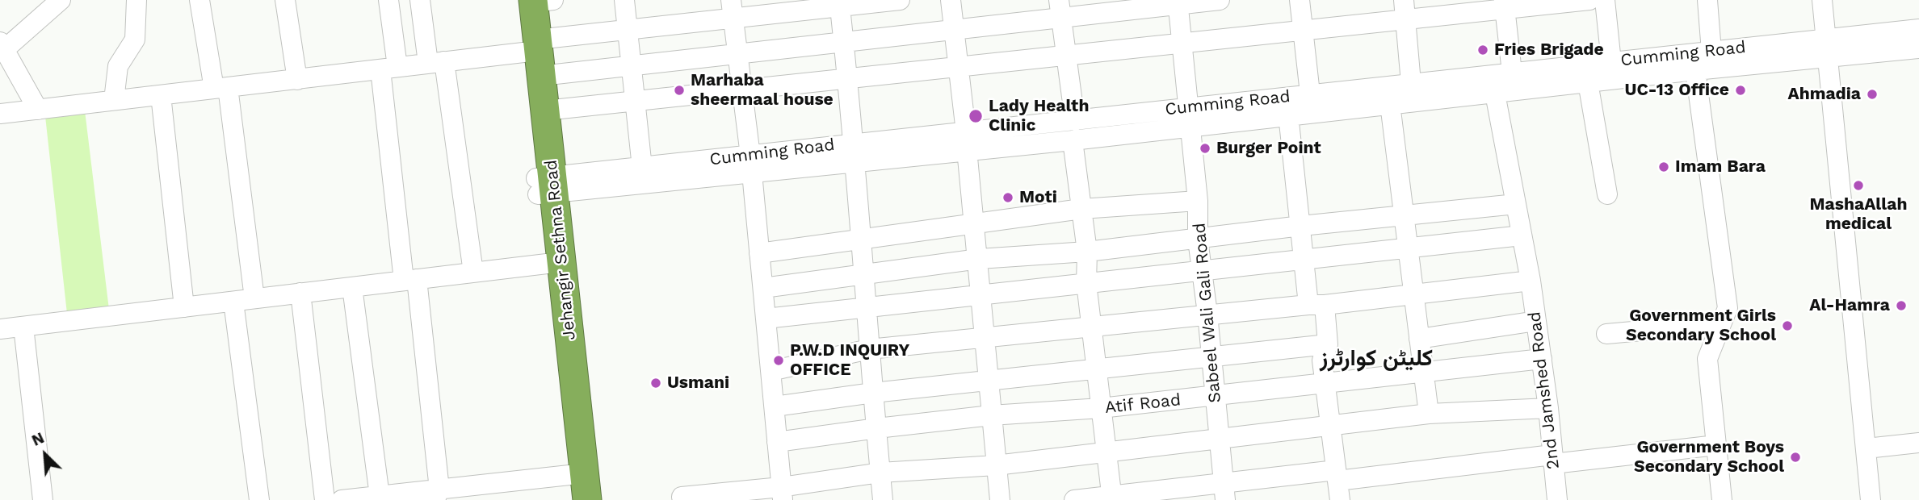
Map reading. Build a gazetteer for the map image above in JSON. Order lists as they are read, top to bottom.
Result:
{
  "streets": {
    "highway": ["Jehangir Sethna Road"],
    "street": [
      "Cumming Road",
      "Sabeel Wali Gali Road",
      "2nd Jamshed Road",
      "Atif Road"
    ]
  },
  "crossings": [
    ["Cumming Road", "Jehangir Sethna Road"],
    ["Cumming Road", "Sabeel Wali Gali Road"],
    ["Cumming Road", "2nd Jamshed Road"],
    ["Sabeel Wali Gali Road", "Atif Road"],
    ["2nd Jamshed Road", "Atif Road"]
  ],
  "districts": ["کلیٹن کوارٹرز"],
  "places": [
    "Fries Brigade",
    "Marhaba sheermaal house",
    "UC-13 Office",
    "Ahmadia",
    "Lady Health Clinic",
    "Burger Point",
    "Imam Bara",
    "MashaAllah medical",
    "Moti",
    "Al-Hamra",
    "Government Girls Secondary School",
    "P.W.D INQUIRY OFFICE",
    "Usmani",
    "Government Boys Secondary School"
  ],
  "north": "top left"
}
